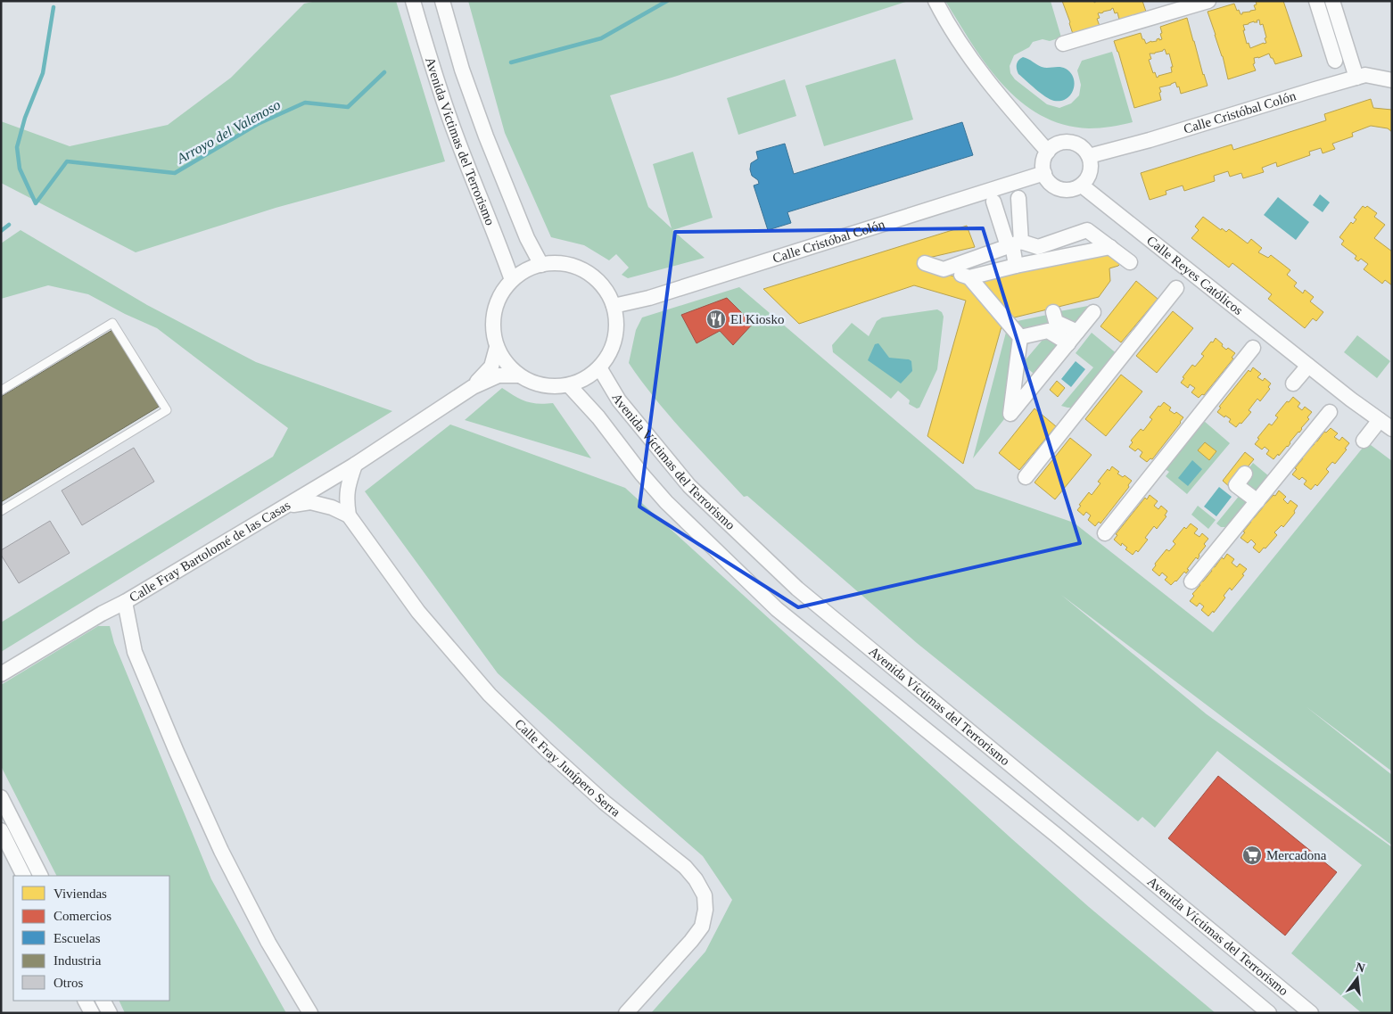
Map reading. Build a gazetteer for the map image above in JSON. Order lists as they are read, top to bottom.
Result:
{
  "streets": {
    "street": [
      "Calle Cristóbal Colón",
      "Avenida Víctimas del Terrorismo",
      "Calle Reyes Católicos",
      "Calle Fray Bartolomé de las Casas",
      "Calle Fray Junípero Serra"
    ]
  },
  "crossings": [
    ["Calle Cristóbal Colón", "Avenida Víctimas del Terrorismo"],
    ["Calle Cristóbal Colón", "Calle Reyes Católicos"],
    ["Calle Cristóbal Colón", "Calle Fray Bartolomé de las Casas"],
    ["Avenida Víctimas del Terrorismo", "Calle Fray Bartolomé de las Casas"]
  ],
  "water": ["Arroyo del Valenoso"],
  "places": {
    "restaurant": ["El Kiosko"],
    "supermarket": ["Mercadona"]
  },
  "legend": [
    "Viviendas",
    "Comercios",
    "Escuelas",
    "Industria",
    "Otros"
  ],
  "north": "top"
}
